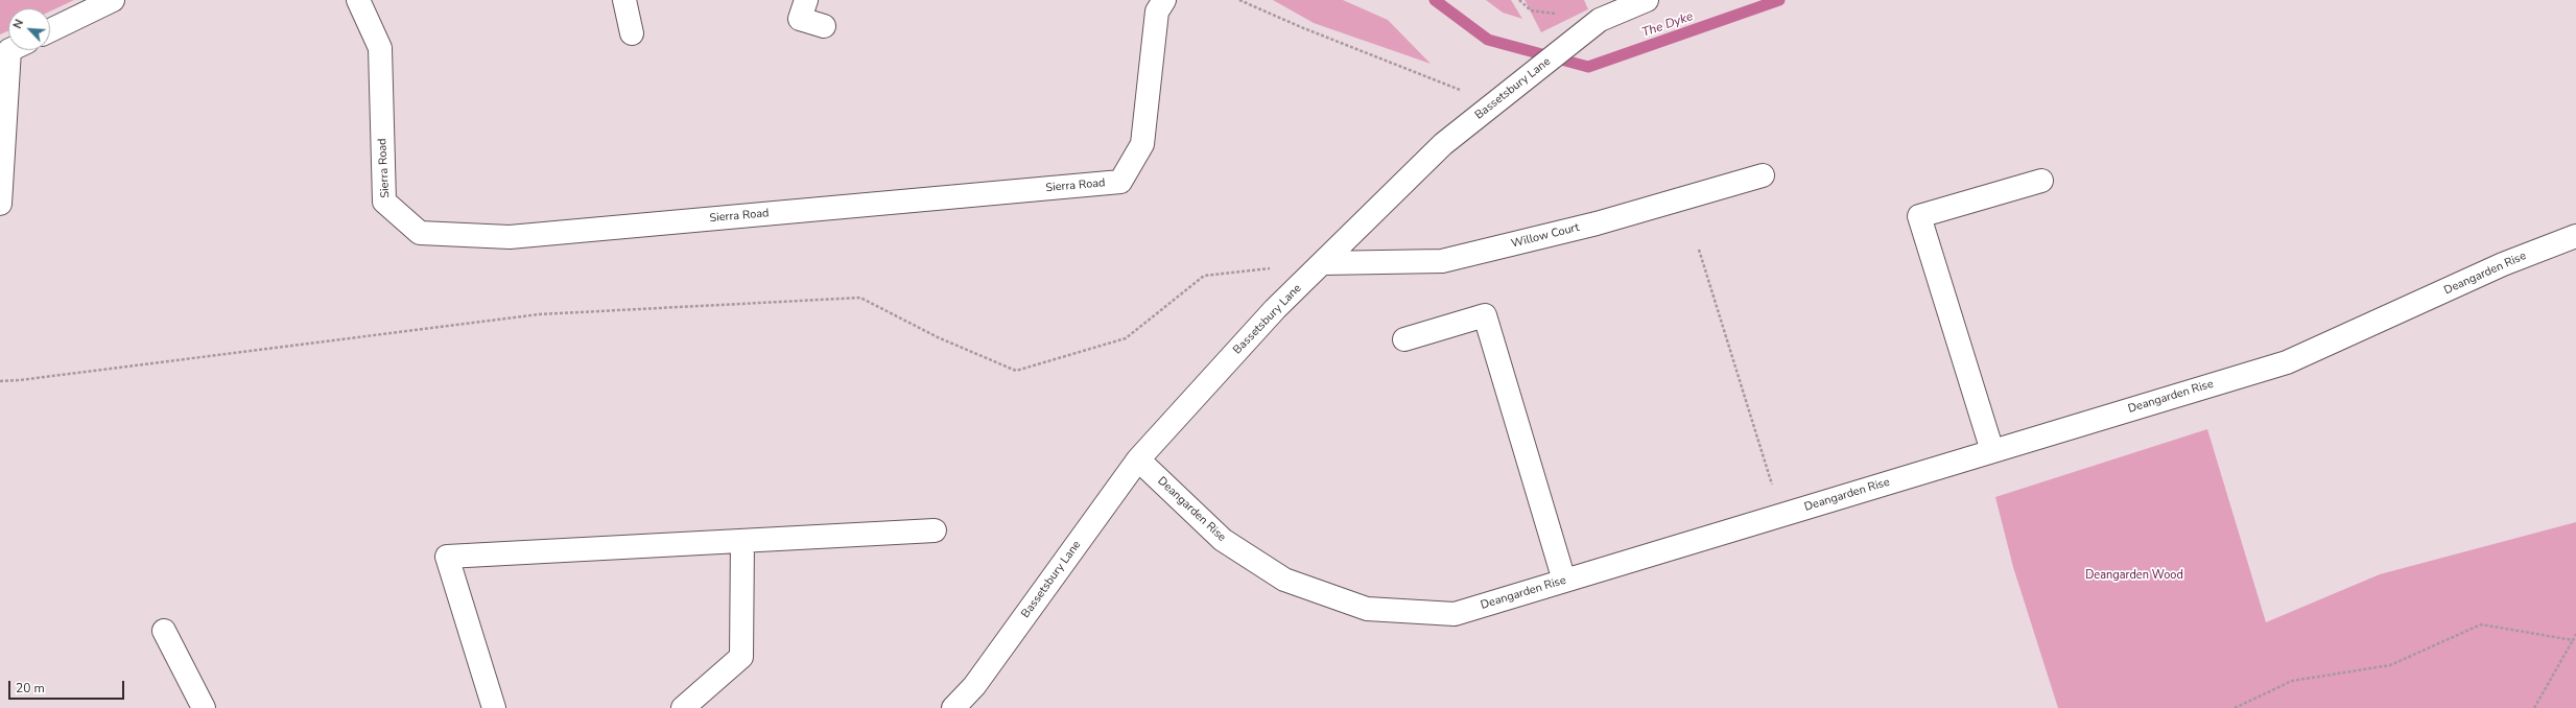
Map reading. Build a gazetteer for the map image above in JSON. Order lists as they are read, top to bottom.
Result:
{
  "streets": {
    "street": [
      "Bassetsbury Lane",
      "Sierra Road",
      "Willow Court",
      "Deangarden Rise"
    ]
  },
  "crossings": [
    ["Bassetsbury Lane", "Willow Court"],
    ["Bassetsbury Lane", "Deangarden Rise"]
  ],
  "water": ["The Dyke"],
  "parks": ["Deangarden Wood"],
  "scale_bar": "20 m",
  "north": "top left"
}
